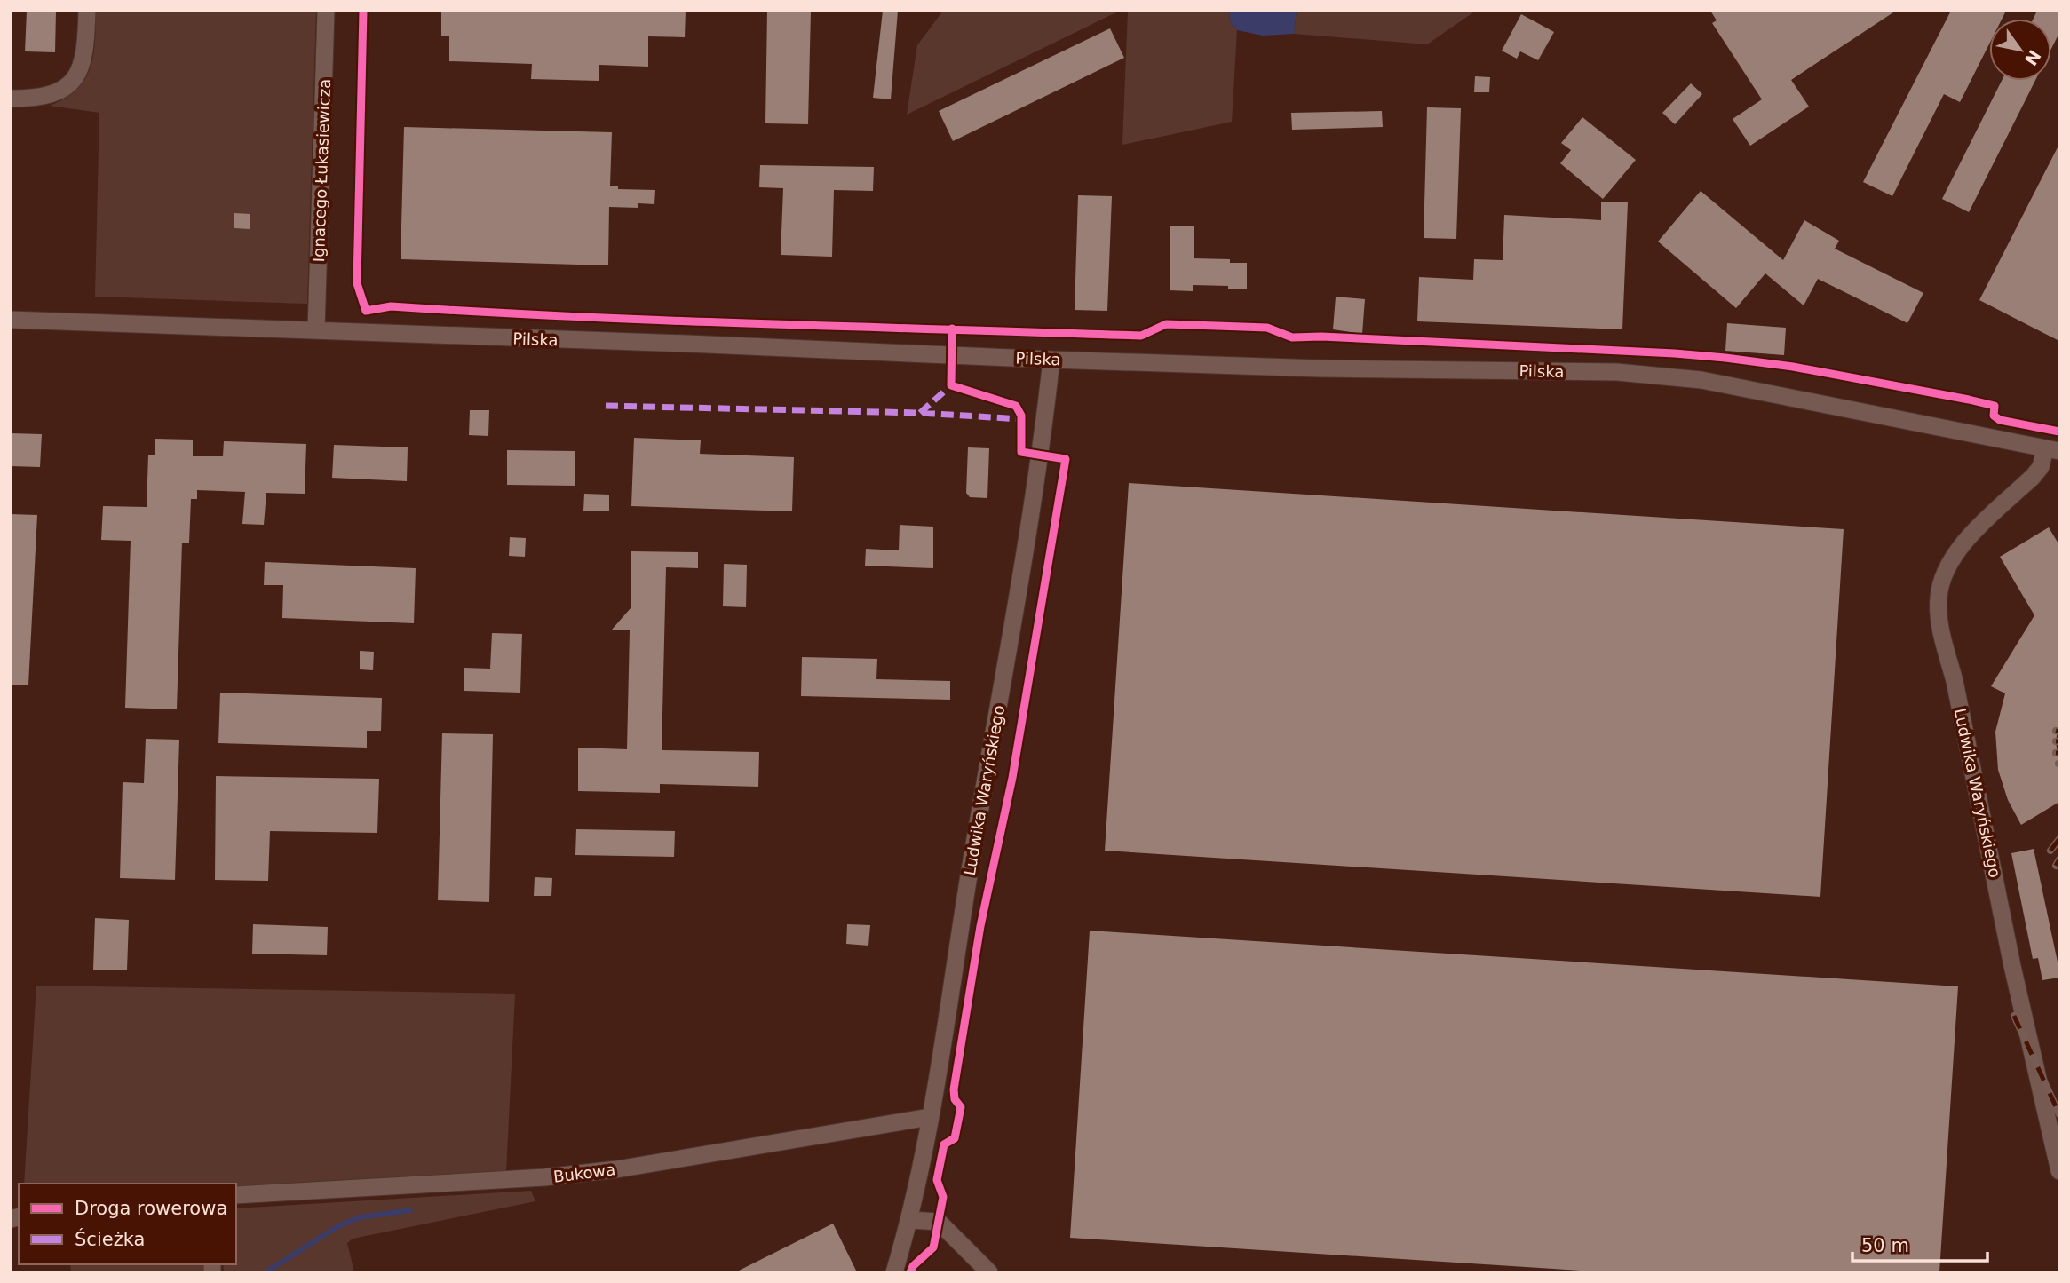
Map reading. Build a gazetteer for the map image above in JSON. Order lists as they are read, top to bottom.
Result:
{
  "streets": {
    "street": [
      "Ignacego Łukasiewicza",
      "Pilska",
      "Ludwika Waryńskiego",
      "Bukowa"
    ]
  },
  "crossings": [
    ["Ignacego Łukasiewicza", "Pilska"],
    ["Pilska", "Ludwika Waryńskiego"],
    ["Ludwika Waryńskiego", "Bukowa"]
  ],
  "legend": ["Droga rowerowa", "Ścieżka"],
  "scale_bar": "50 m",
  "north": "bottom right"
}
